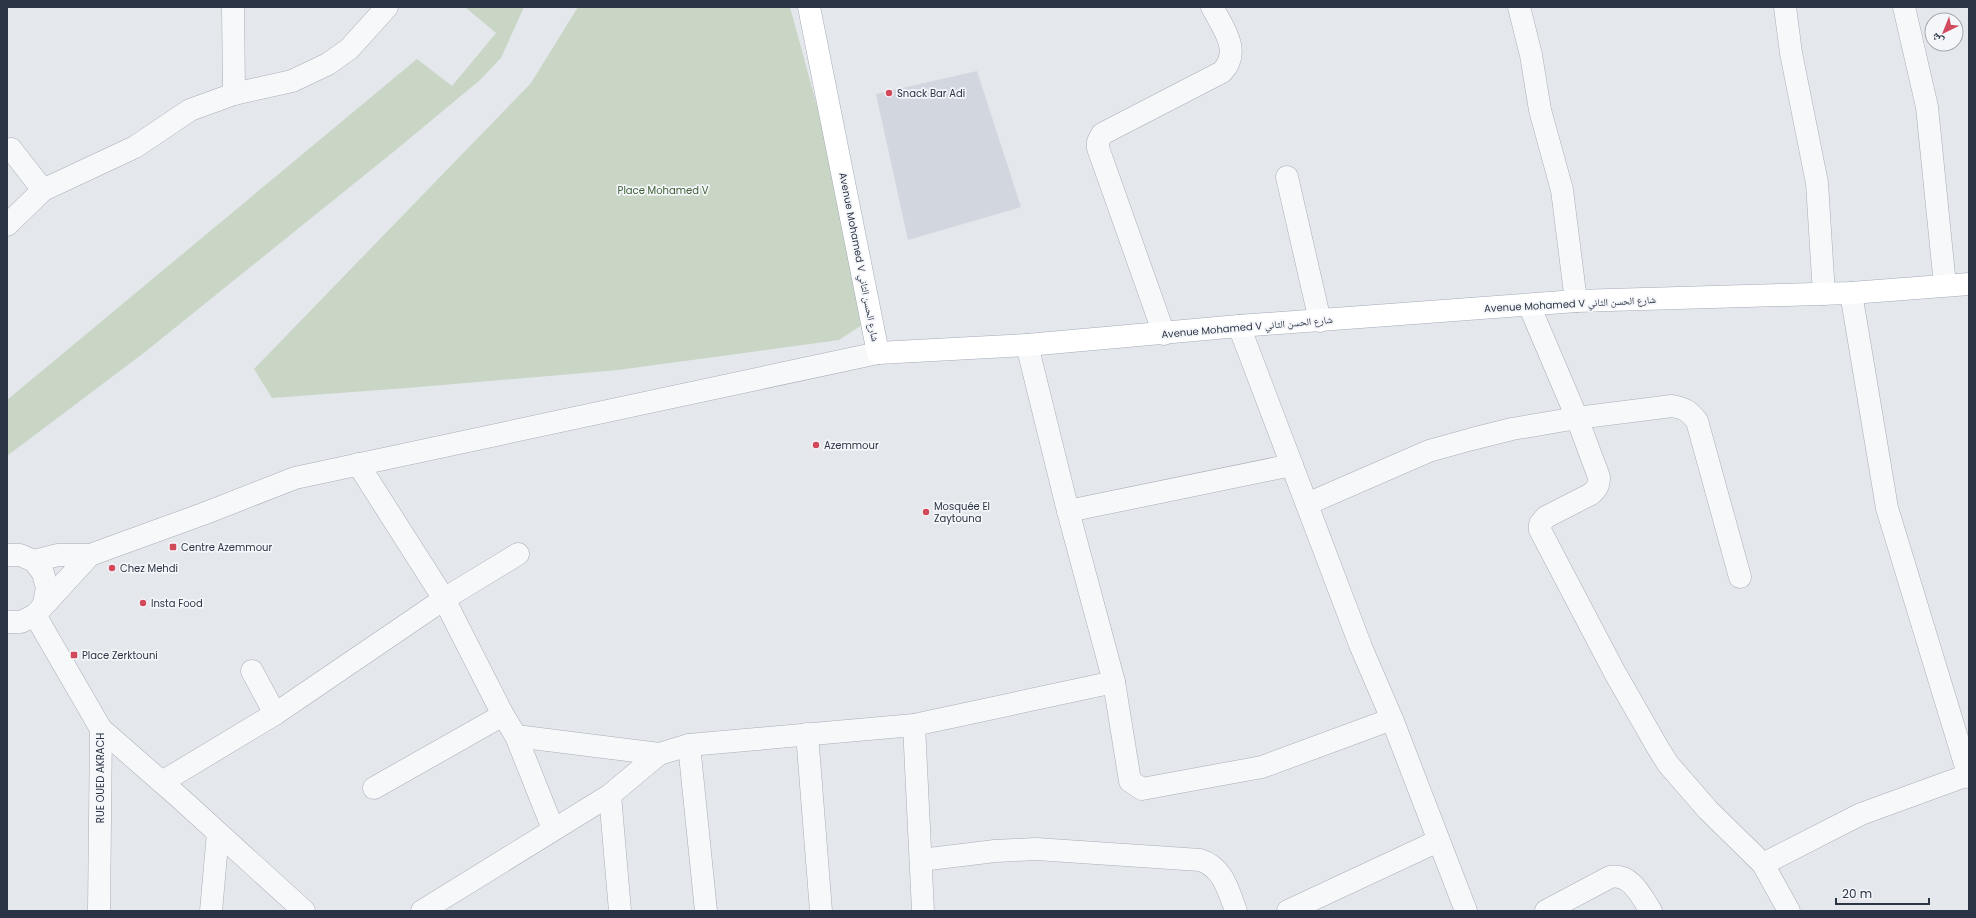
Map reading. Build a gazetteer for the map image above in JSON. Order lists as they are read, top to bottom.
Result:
{
  "streets": {
    "main road": ["Avenue Mohamed V شارع الحسن الثاني"],
    "street": ["RUE OUED AKRACH"]
  },
  "parks": ["Place Mohamed V"],
  "places": {
    "other": [
      "Snack Bar Adi",
      "Azemmour",
      "Mosquée El Zaytouna",
      "Chez Mehdi",
      "Insta Food"
    ],
    "transit": ["Centre Azemmour", "Place Zerktouni"]
  },
  "scale_bar": "20 m",
  "north": "bottom left"
}
